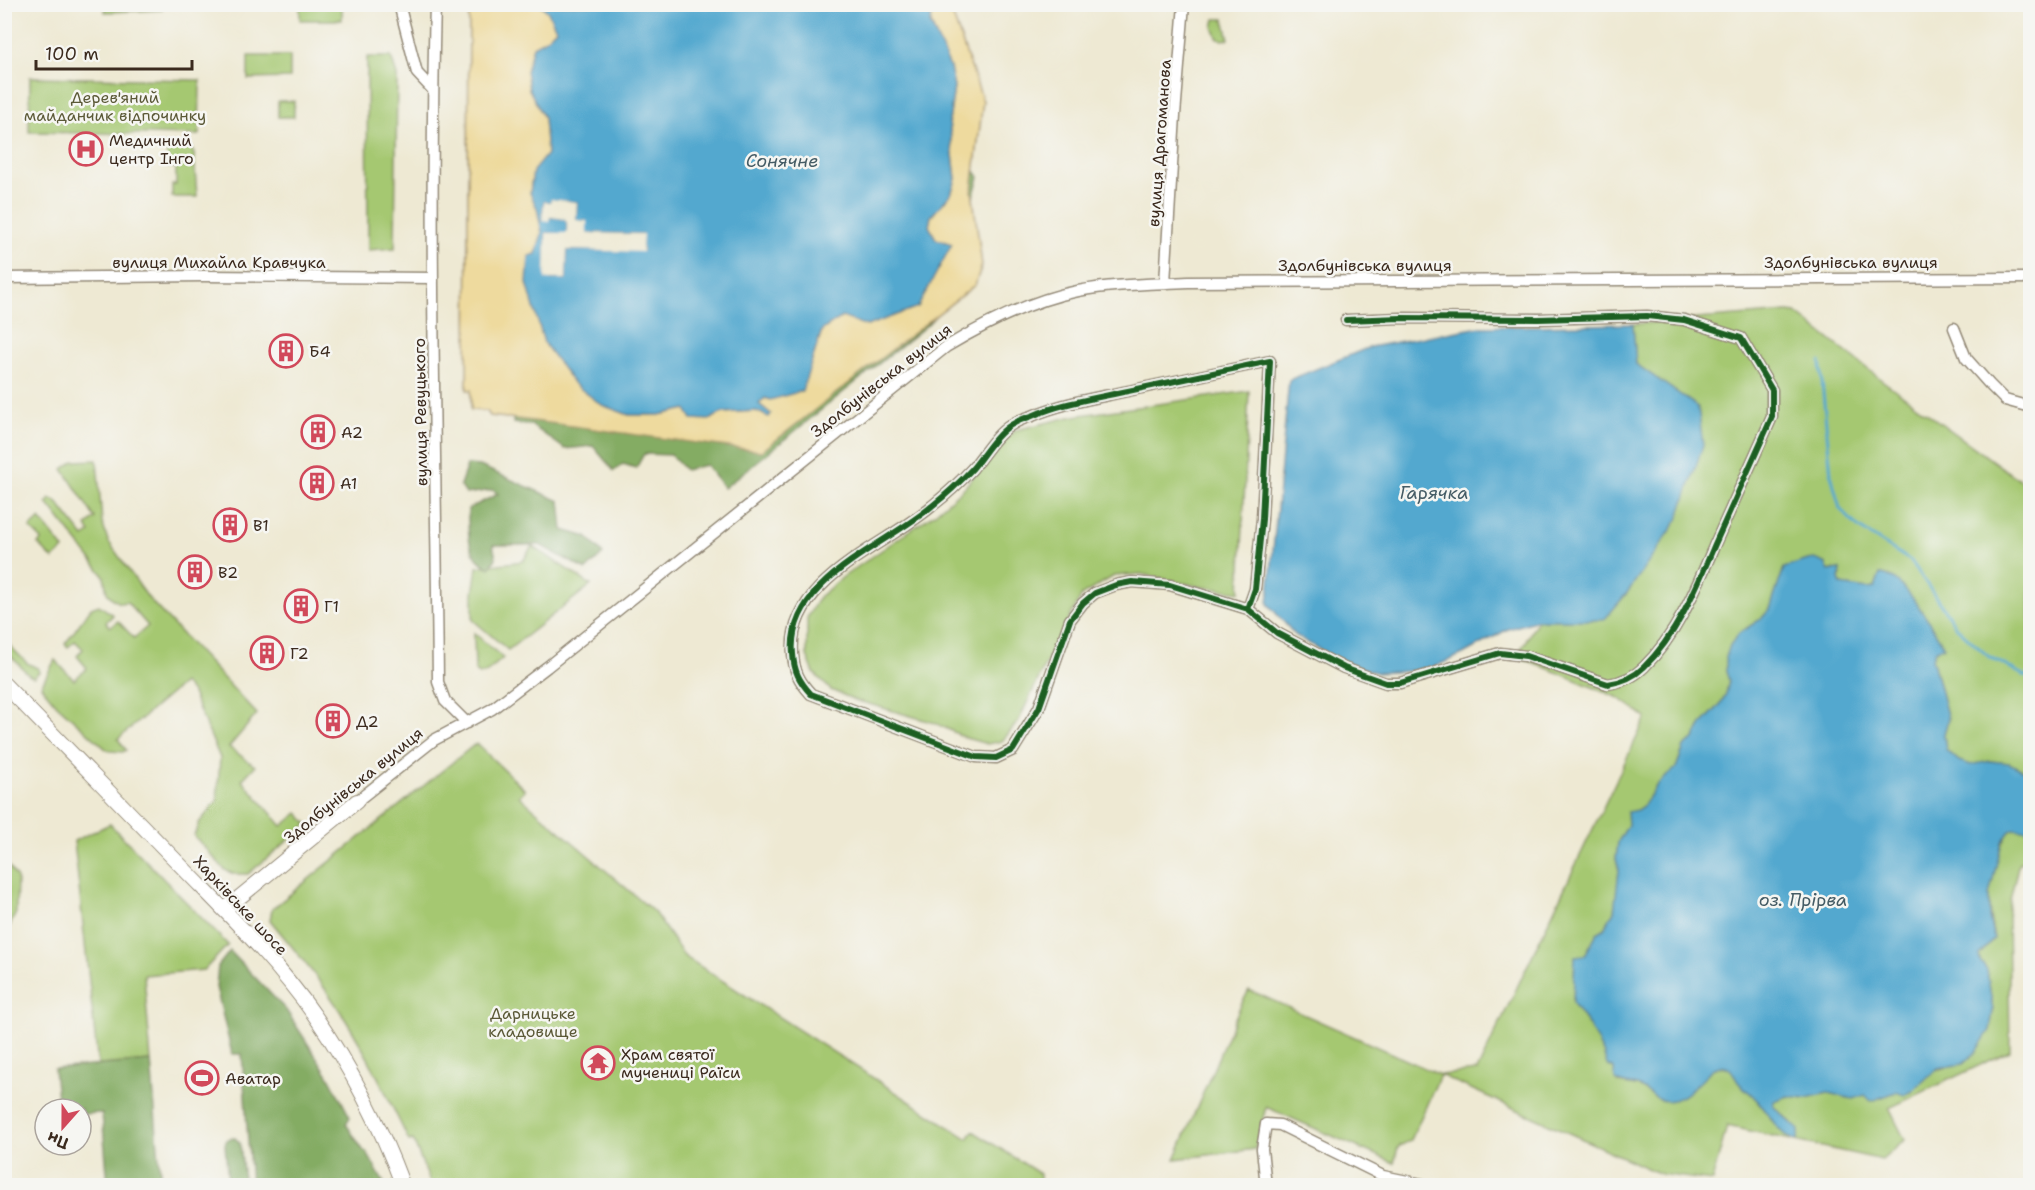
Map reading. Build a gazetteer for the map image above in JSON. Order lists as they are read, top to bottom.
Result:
{
  "streets": {
    "main road": ["Здолбунівська вулиця", "Харківське шосе"],
    "street": ["вулиця Драгоманова", "вулиця Михайла Кравчука", "вулиця Ревуцького"]
  },
  "crossings": [
    ["вулиця Драгоманова", "Здолбунівська вулиця"],
    ["вулиця Михайла Кравчука", "вулиця Ревуцького"],
    ["Здолбунівська вулиця", "вулиця Ревуцького"],
    ["Здолбунівська вулиця", "Харківське шосе"]
  ],
  "water": ["Сонячне", "Гарячка", "оз. Прірва"],
  "parks": ["Дерев'яний майданчик відпочинку", "Дарницьке кладовище"],
  "places": {
    "hospital": ["Медичний центр Інго"],
    "building": [
      "Б4",
      "А2",
      "А1",
      "В1",
      "В2",
      "Г1",
      "Г2",
      "Д2"
    ],
    "temple": ["Храм святої мучениці Раїси"],
    "sports": ["Аватар"]
  },
  "scale_bar": "100 m",
  "north": "bottom"
}
